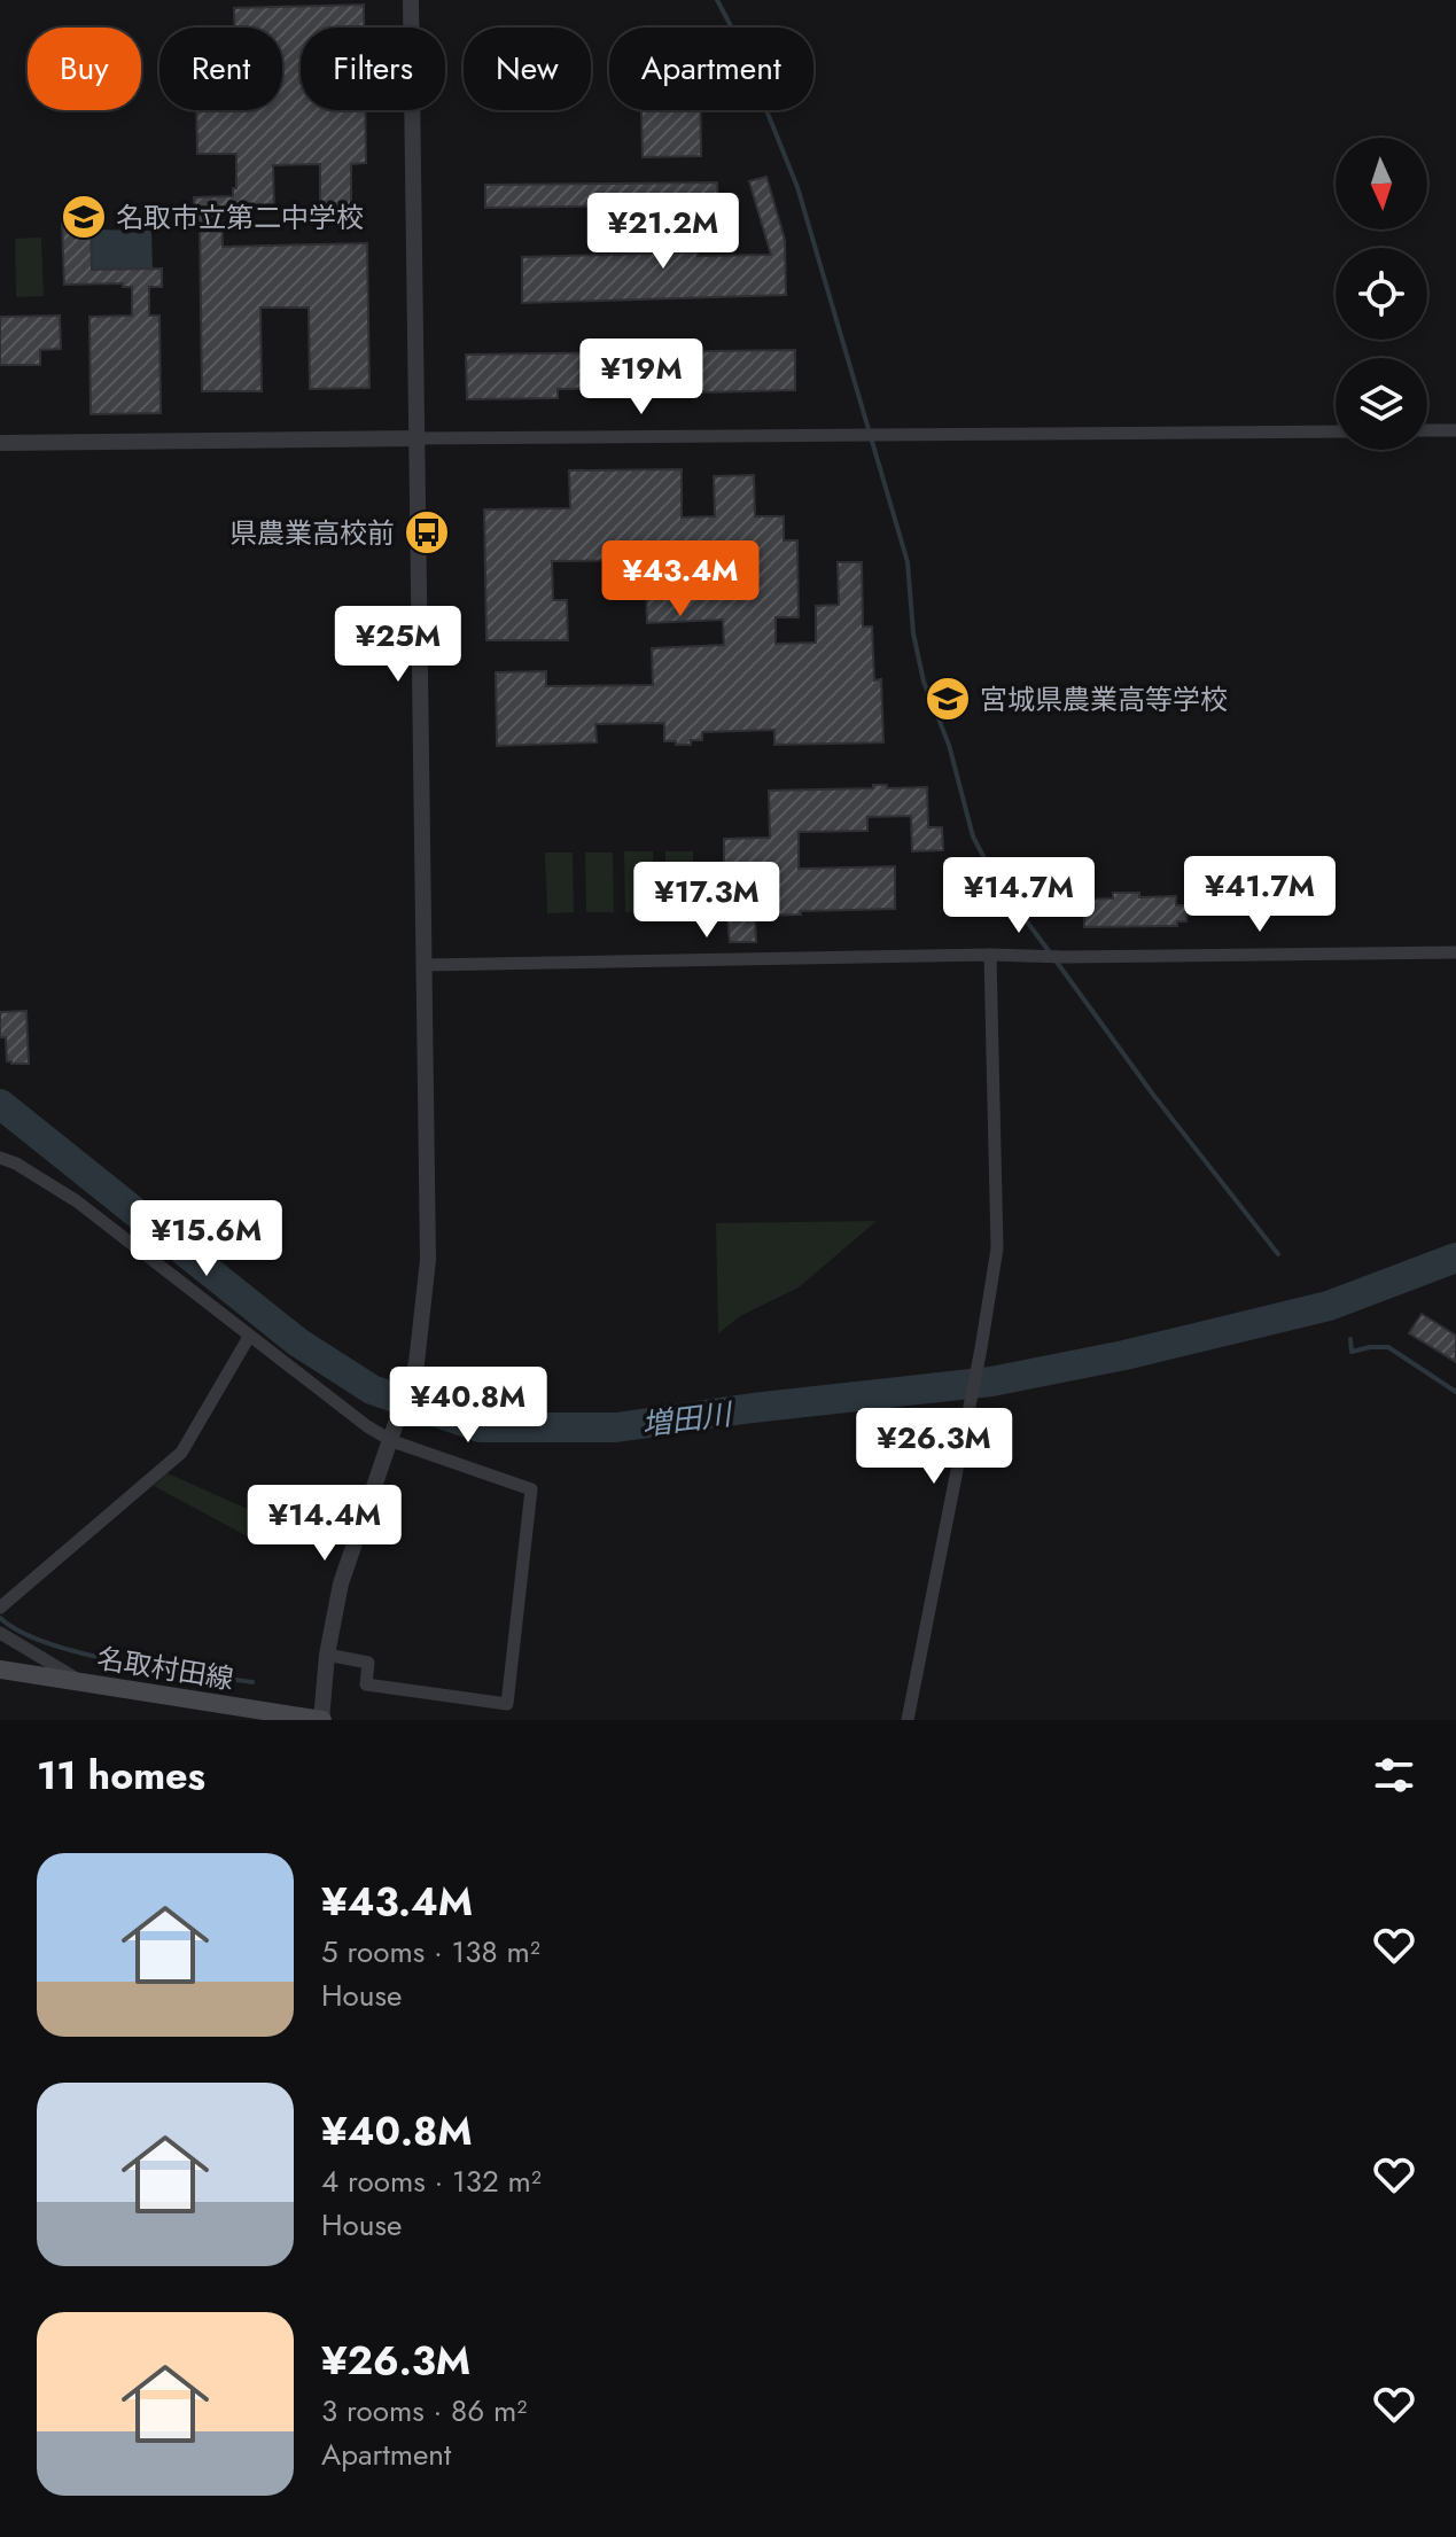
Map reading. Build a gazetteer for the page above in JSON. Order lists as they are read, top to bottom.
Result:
{
  "streets": {
    "main road": ["名取村田線"]
  },
  "water": ["増田川"],
  "places": {
    "school or university": ["名取市立第二中学校", "宮城県農業高等学校"],
    "bus stop": ["県農業高校前"]
  },
  "north": "bottom",
  "page": {
    "chip": [
      "Buy",
      "Rent",
      "Filters",
      "New",
      "Apartment"
    ],
    "price": [
      "¥21.2M",
      "¥19M",
      "¥43.4M",
      "¥25M",
      "¥41.7M",
      "¥14.7M",
      "¥17.3M",
      "¥15.6M",
      "¥40.8M",
      "¥26.3M",
      "¥14.4M"
    ],
    "heading": "11 homes",
    "list": [
      {
        "name": "¥43.4M",
        "note": "5 rooms · 138 m² · House"
      },
      {
        "name": "¥40.8M",
        "note": "4 rooms · 132 m² · House"
      },
      {
        "name": "¥26.3M",
        "note": "3 rooms · 86 m² · Apartment"
      }
    ]
  }
}
